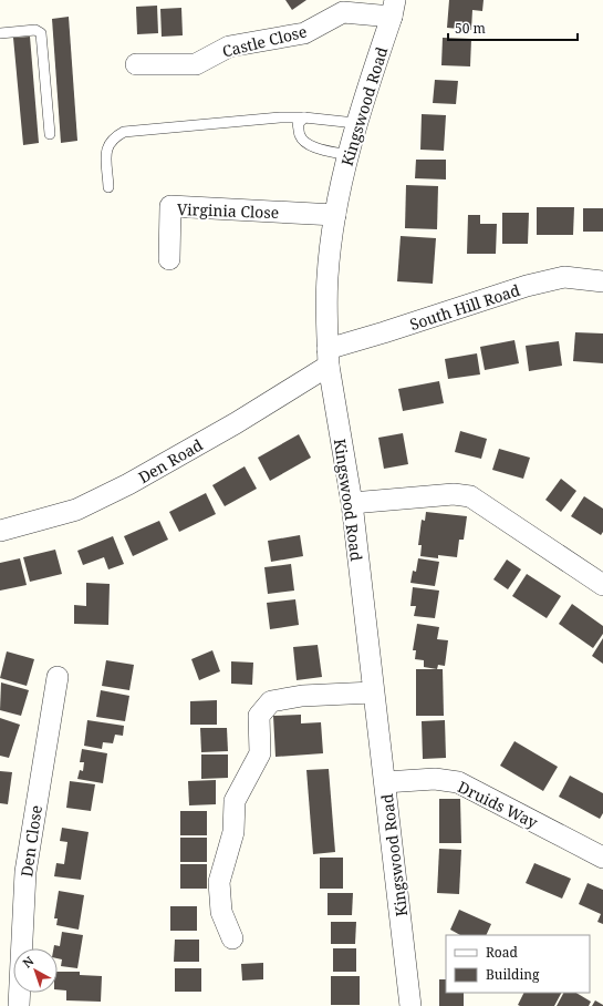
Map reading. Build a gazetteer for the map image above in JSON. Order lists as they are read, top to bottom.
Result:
{
  "streets": {
    "street": [
      "Castle Close",
      "Kingswood Road",
      "Virginia Close",
      "South Hill Road",
      "Den Road",
      "Druids Way",
      "Den Close"
    ]
  },
  "crossings": [
    ["Castle Close", "Kingswood Road"],
    ["Kingswood Road", "Virginia Close"],
    ["Kingswood Road", "South Hill Road"],
    ["Kingswood Road", "Den Road"],
    ["Kingswood Road", "Druids Way"],
    ["South Hill Road", "Den Road"]
  ],
  "legend": ["Road", "Building"],
  "scale_bar": "50 m",
  "north": "top left"
}
